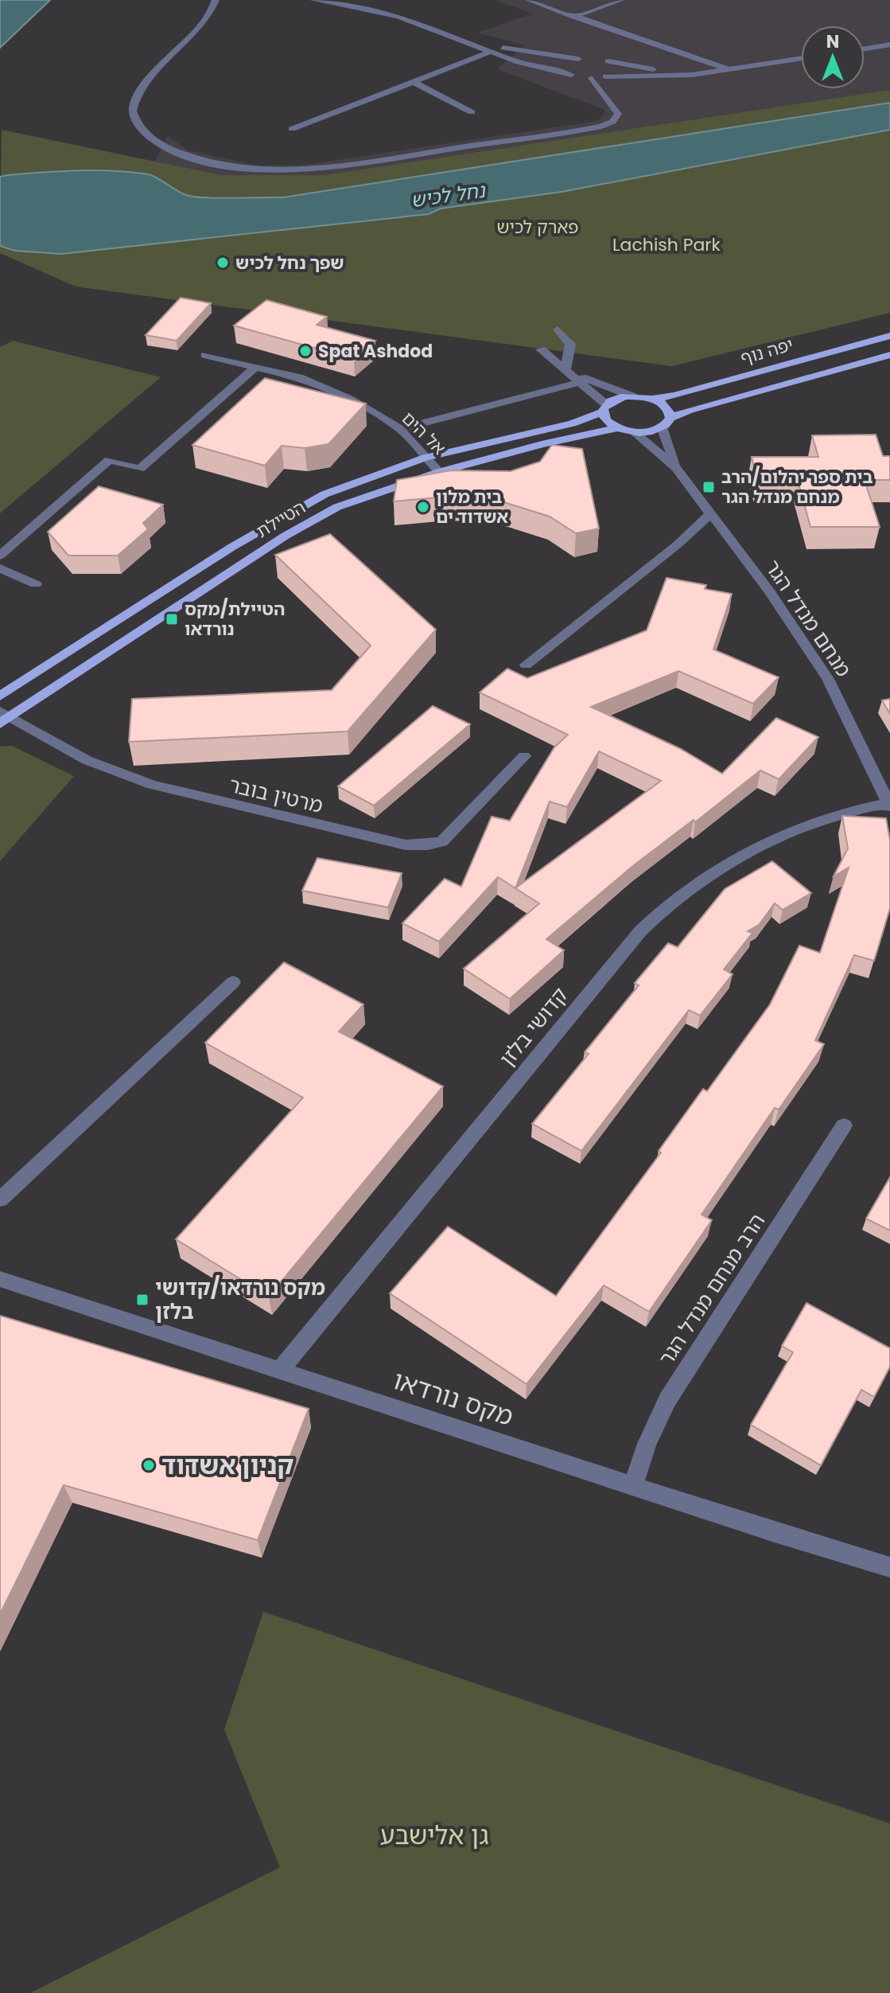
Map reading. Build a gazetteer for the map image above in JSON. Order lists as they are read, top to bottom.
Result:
{
  "streets": {
    "main road": ["יפה נוף", "הטיילת"],
    "street": [
      "אל הים",
      "מנחם מנדל הגר",
      "מרטין בובר",
      "קדושי בלזן",
      "הרב מנחם מנדל הגר",
      "מקס נורדאו"
    ]
  },
  "crossings": [
    ["יפה נוף", "הטיילת"],
    ["אל הים", "הטיילת"],
    ["הטיילת", "מרטין בובר"],
    ["מנחם מנדל הגר", "קדושי בלזן"],
    ["קדושי בלזן", "מקס נורדאו"],
    ["הרב מנחם מנדל הגר", "מקס נורדאו"]
  ],
  "water": ["נחל לכיש"],
  "parks": ["פארק לכיש", "Lachish Park", "גן אלישבע"],
  "places": {
    "other": [
      "שפך נחל לכיש",
      "Spat Ashdod",
      "בית מלון אשדוד ים",
      "קניון אשדוד"
    ],
    "transit": ["בית ספר יהלום/הרב מנחם מנדל הגר", "הטיילת/מקס נורדאו", "מקס נורדאו/קדושי בלזן"]
  },
  "north": "top"
}
